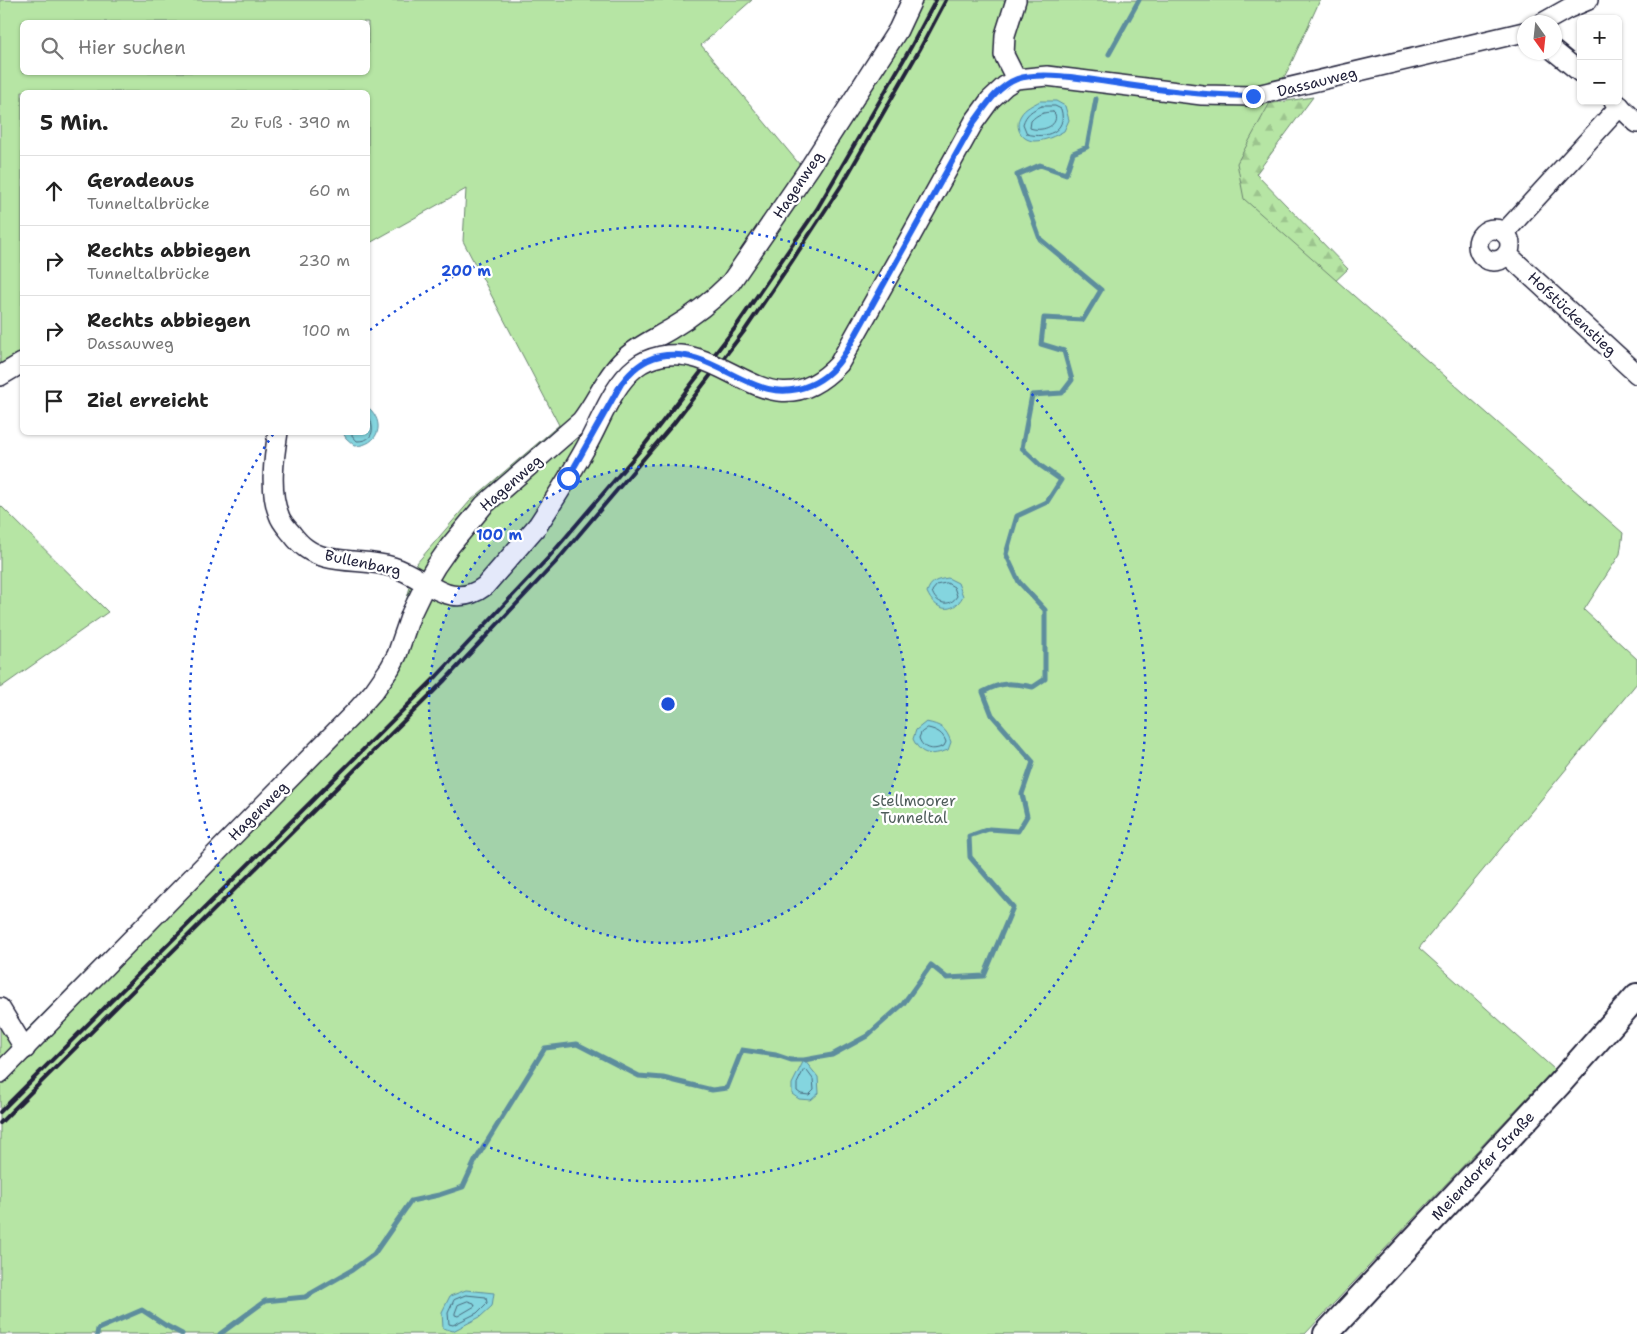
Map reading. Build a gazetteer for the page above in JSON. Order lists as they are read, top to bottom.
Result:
{
  "streets": {
    "main road": ["Meiendorfer Straße"],
    "street": [
      "Dassauweg",
      "Hagenweg",
      "Hofstückenstieg",
      "Bullenbarg"
    ]
  },
  "crossings": [
    ["Dassauweg", "Bullenbarg"],
    ["Hagenweg", "Bullenbarg"]
  ],
  "parks": ["Stellmoorer Tunneltal"],
  "north": "bottom",
  "page": {
    "map_buttons": ["+", "−"],
    "search": "Hier suchen",
    "heading": ["5 Min.", "Zu Fuß · 390 m"],
    "list": [
      ["Geradeaus", "Tunneltalbrücke", "60 m"],
      ["Rechts abbiegen", "Tunneltalbrücke", "230 m"],
      ["Rechts abbiegen", "Dassauweg", "100 m"],
      "Ziel erreicht"
    ]
  },
  "rings": ["200 m", "100 m"]
}
